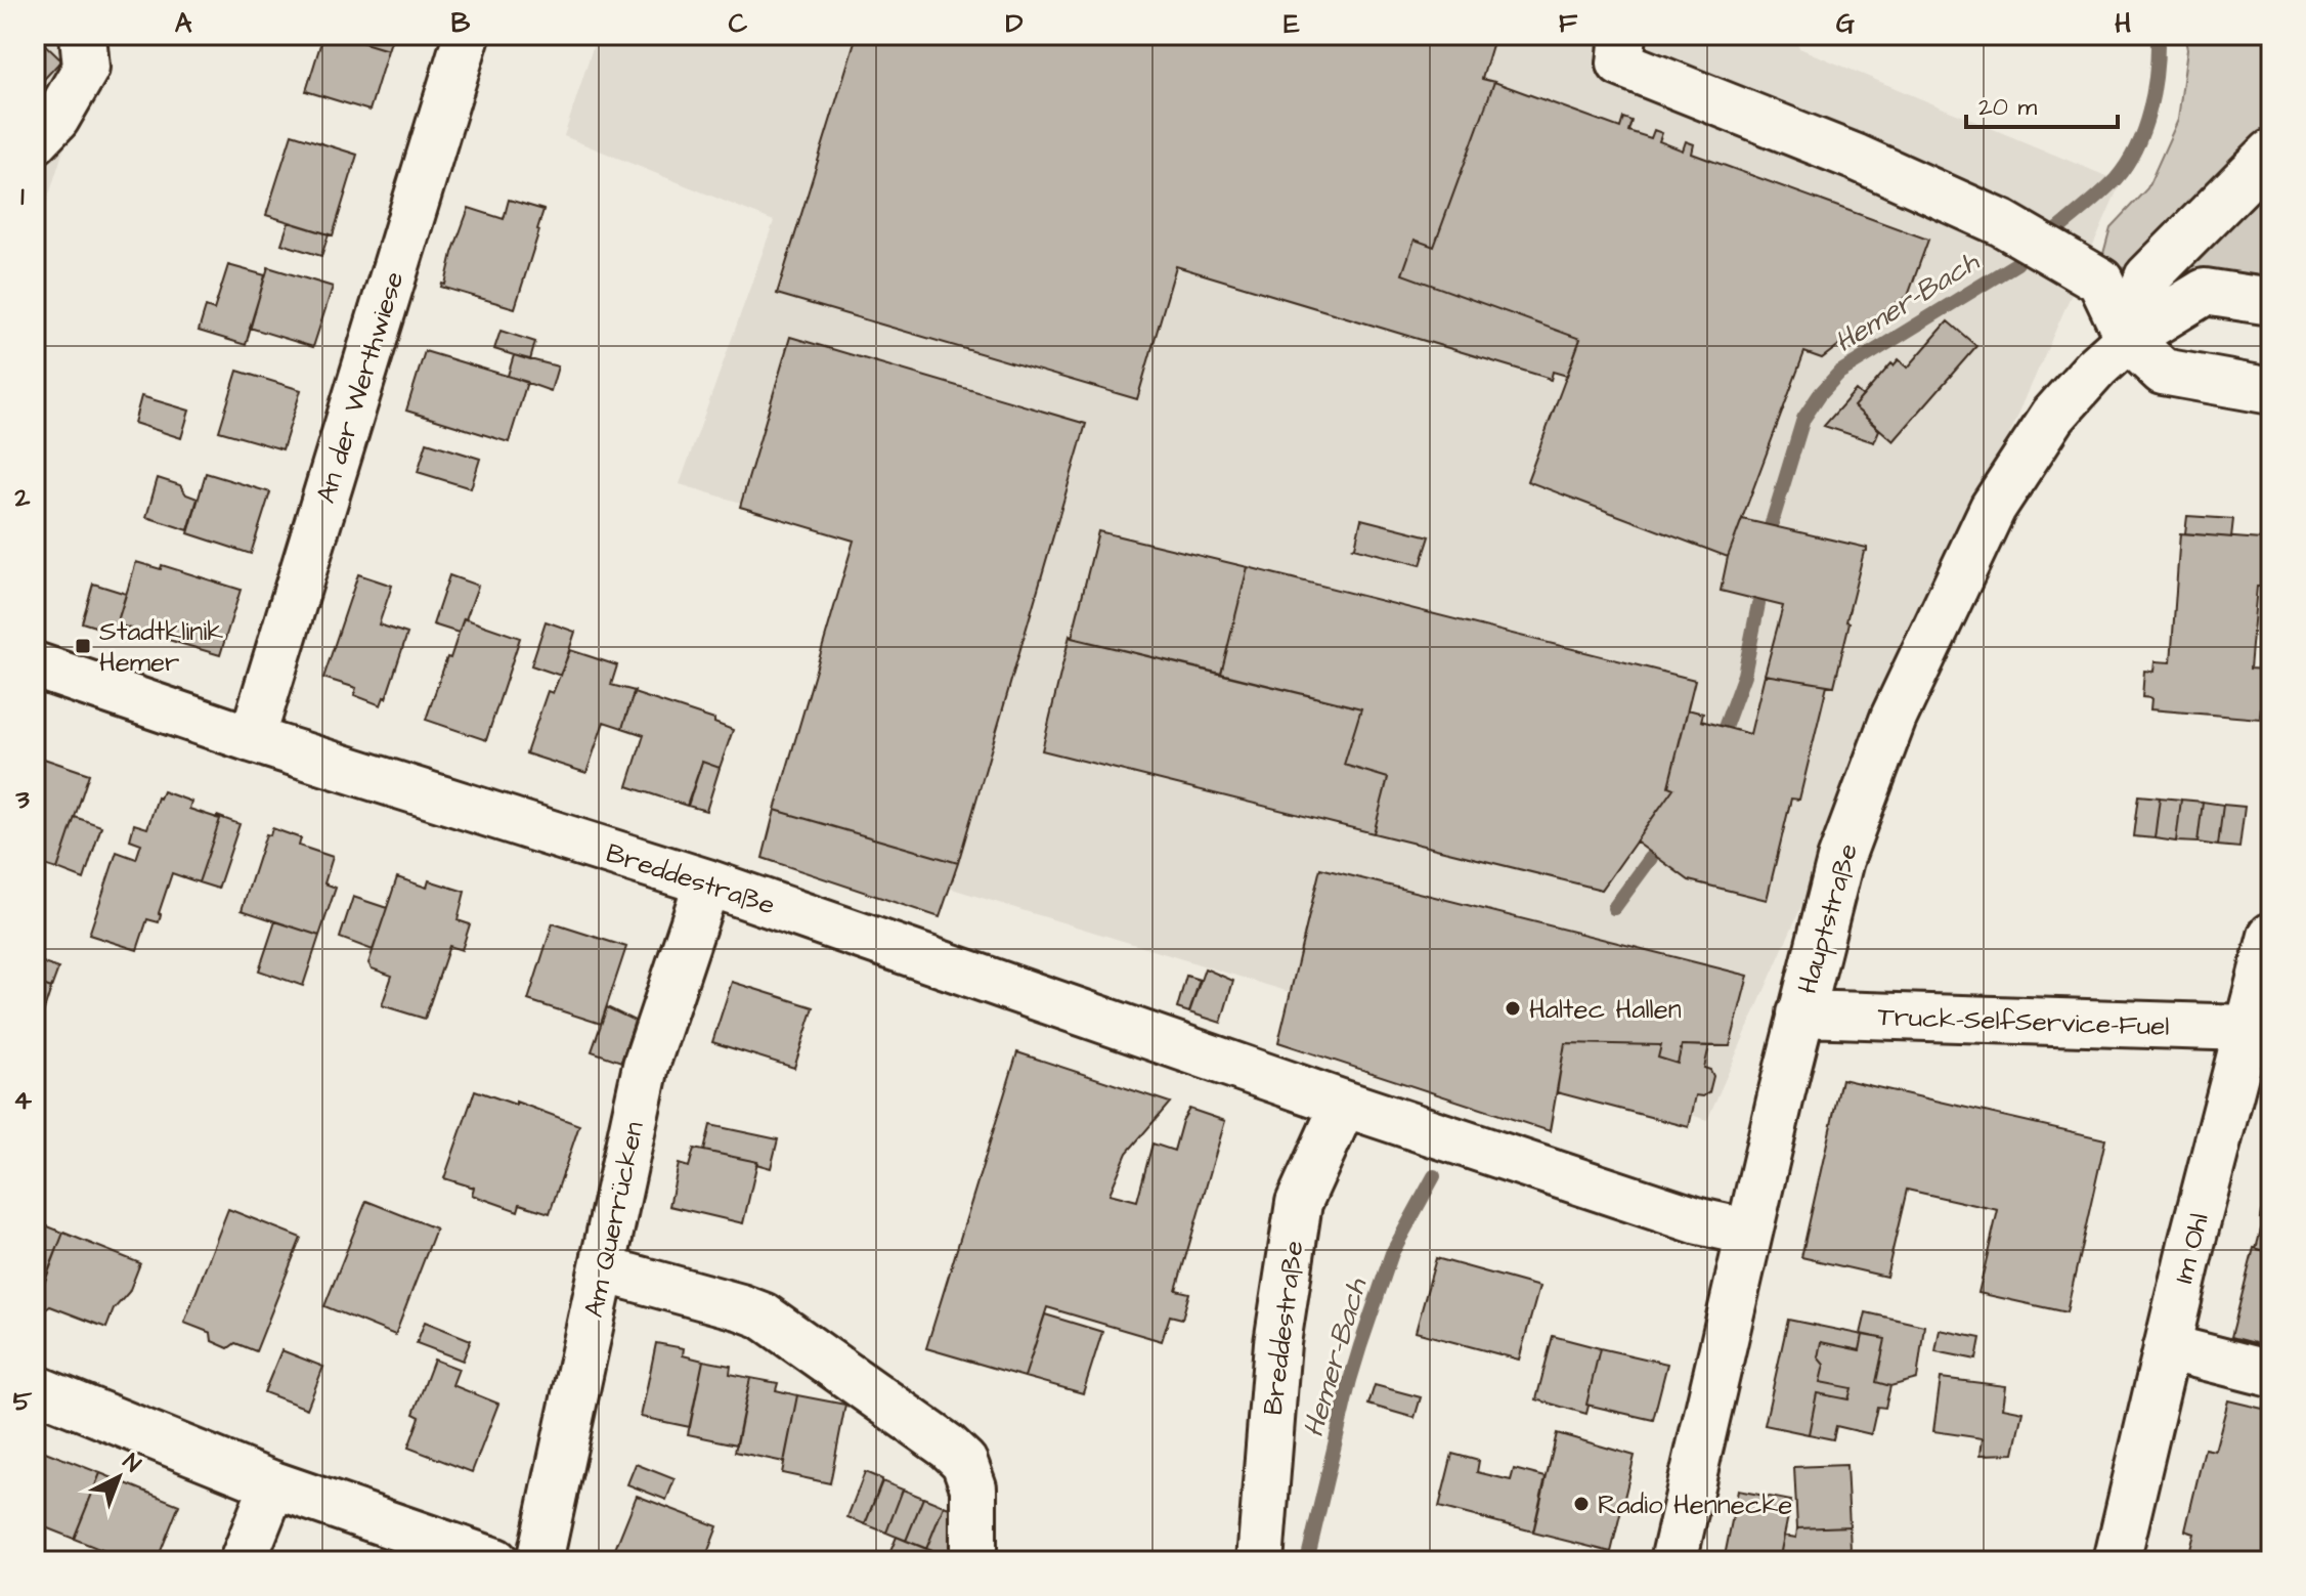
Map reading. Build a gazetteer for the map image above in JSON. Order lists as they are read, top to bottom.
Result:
{
  "streets": {
    "street": [
      "An der Werthwiese",
      "Breddestraße",
      "Hauptstraße",
      "Truck-SelfService-Fuel",
      "Am Querrücken",
      "Im Ohl"
    ]
  },
  "crossings": [
    ["An der Werthwiese", "Breddestraße"],
    ["Breddestraße", "Hauptstraße"],
    ["Breddestraße", "Am Querrücken"],
    ["Hauptstraße", "Truck-SelfService-Fuel"],
    ["Truck-SelfService-Fuel", "Im Ohl"]
  ],
  "water": ["Hemer-Bach"],
  "places": {
    "transit": ["Stadtklinik Hemer"],
    "other": ["Haltec Hallen", "Radio Hennecke"]
  },
  "scale_bar": "20 m",
  "north": "top right",
  "grid": {
    "columns": [
      "A",
      "B",
      "C",
      "D",
      "E",
      "F",
      "G",
      "H"
    ],
    "rows": [
      "1",
      "2",
      "3",
      "4",
      "5"
    ]
  }
}
